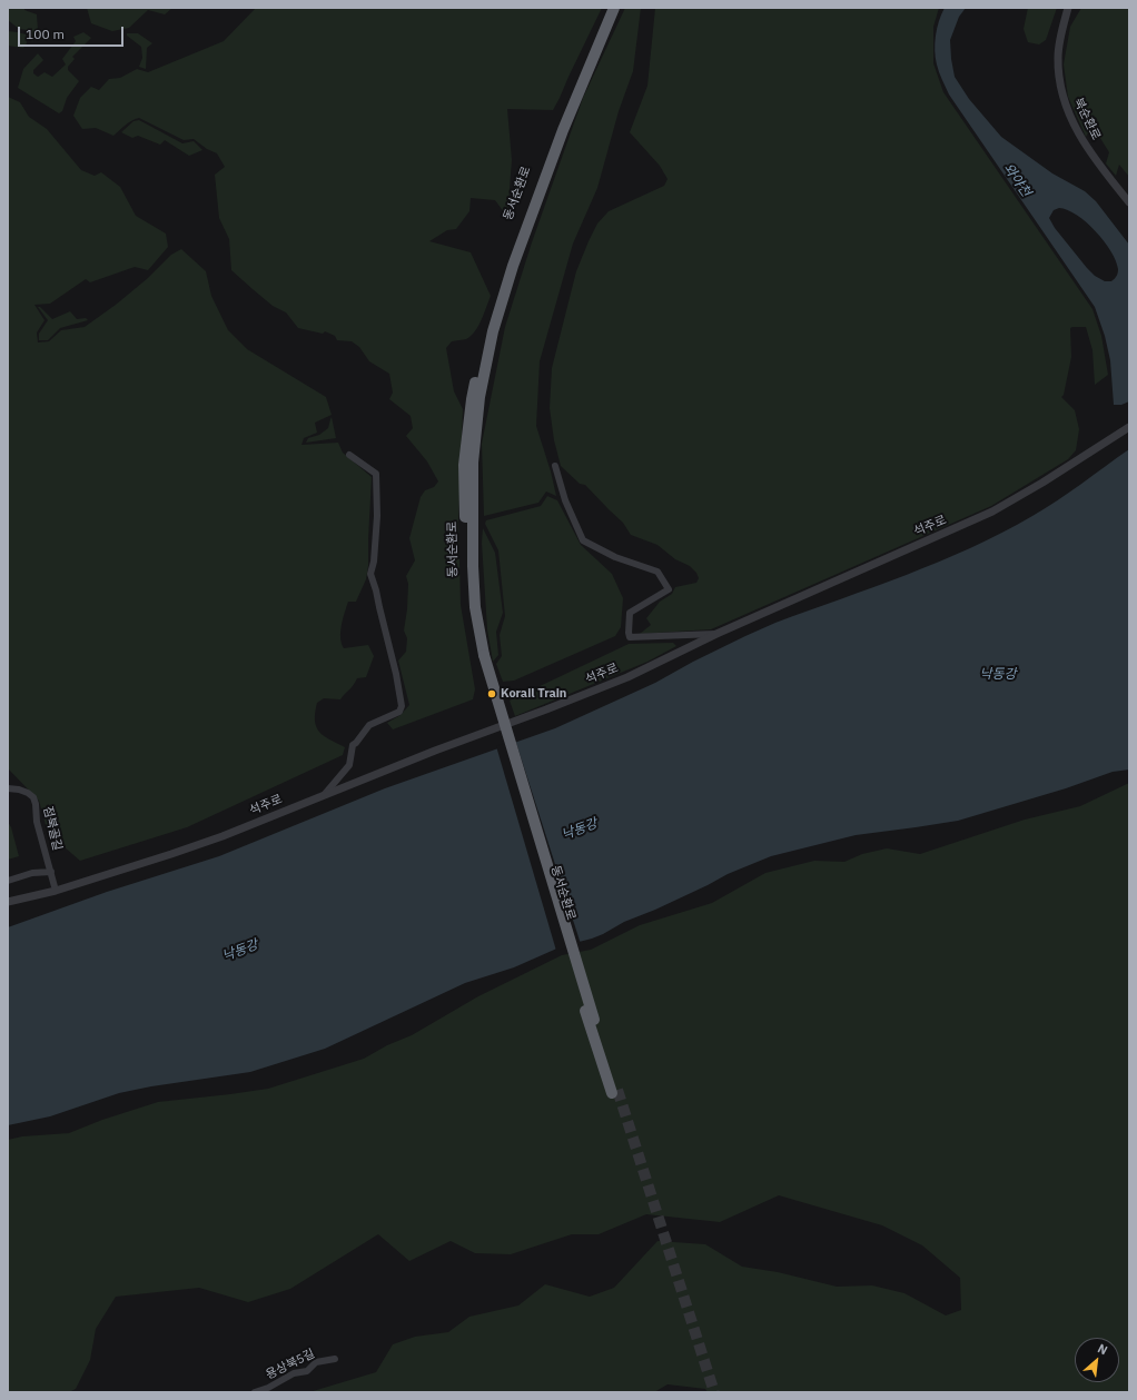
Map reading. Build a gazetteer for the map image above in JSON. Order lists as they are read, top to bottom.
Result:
{
  "streets": {
    "highway": ["동서순환로"],
    "street": [
      "북순환로",
      "석주로",
      "점북골길",
      "용상북5길"
    ]
  },
  "crossings": [
    ["석주로", "점북골길"]
  ],
  "water": ["와야천", "낙동강"],
  "places": ["Korail Train"],
  "scale_bar": "100 m",
  "north": "top right"
}
